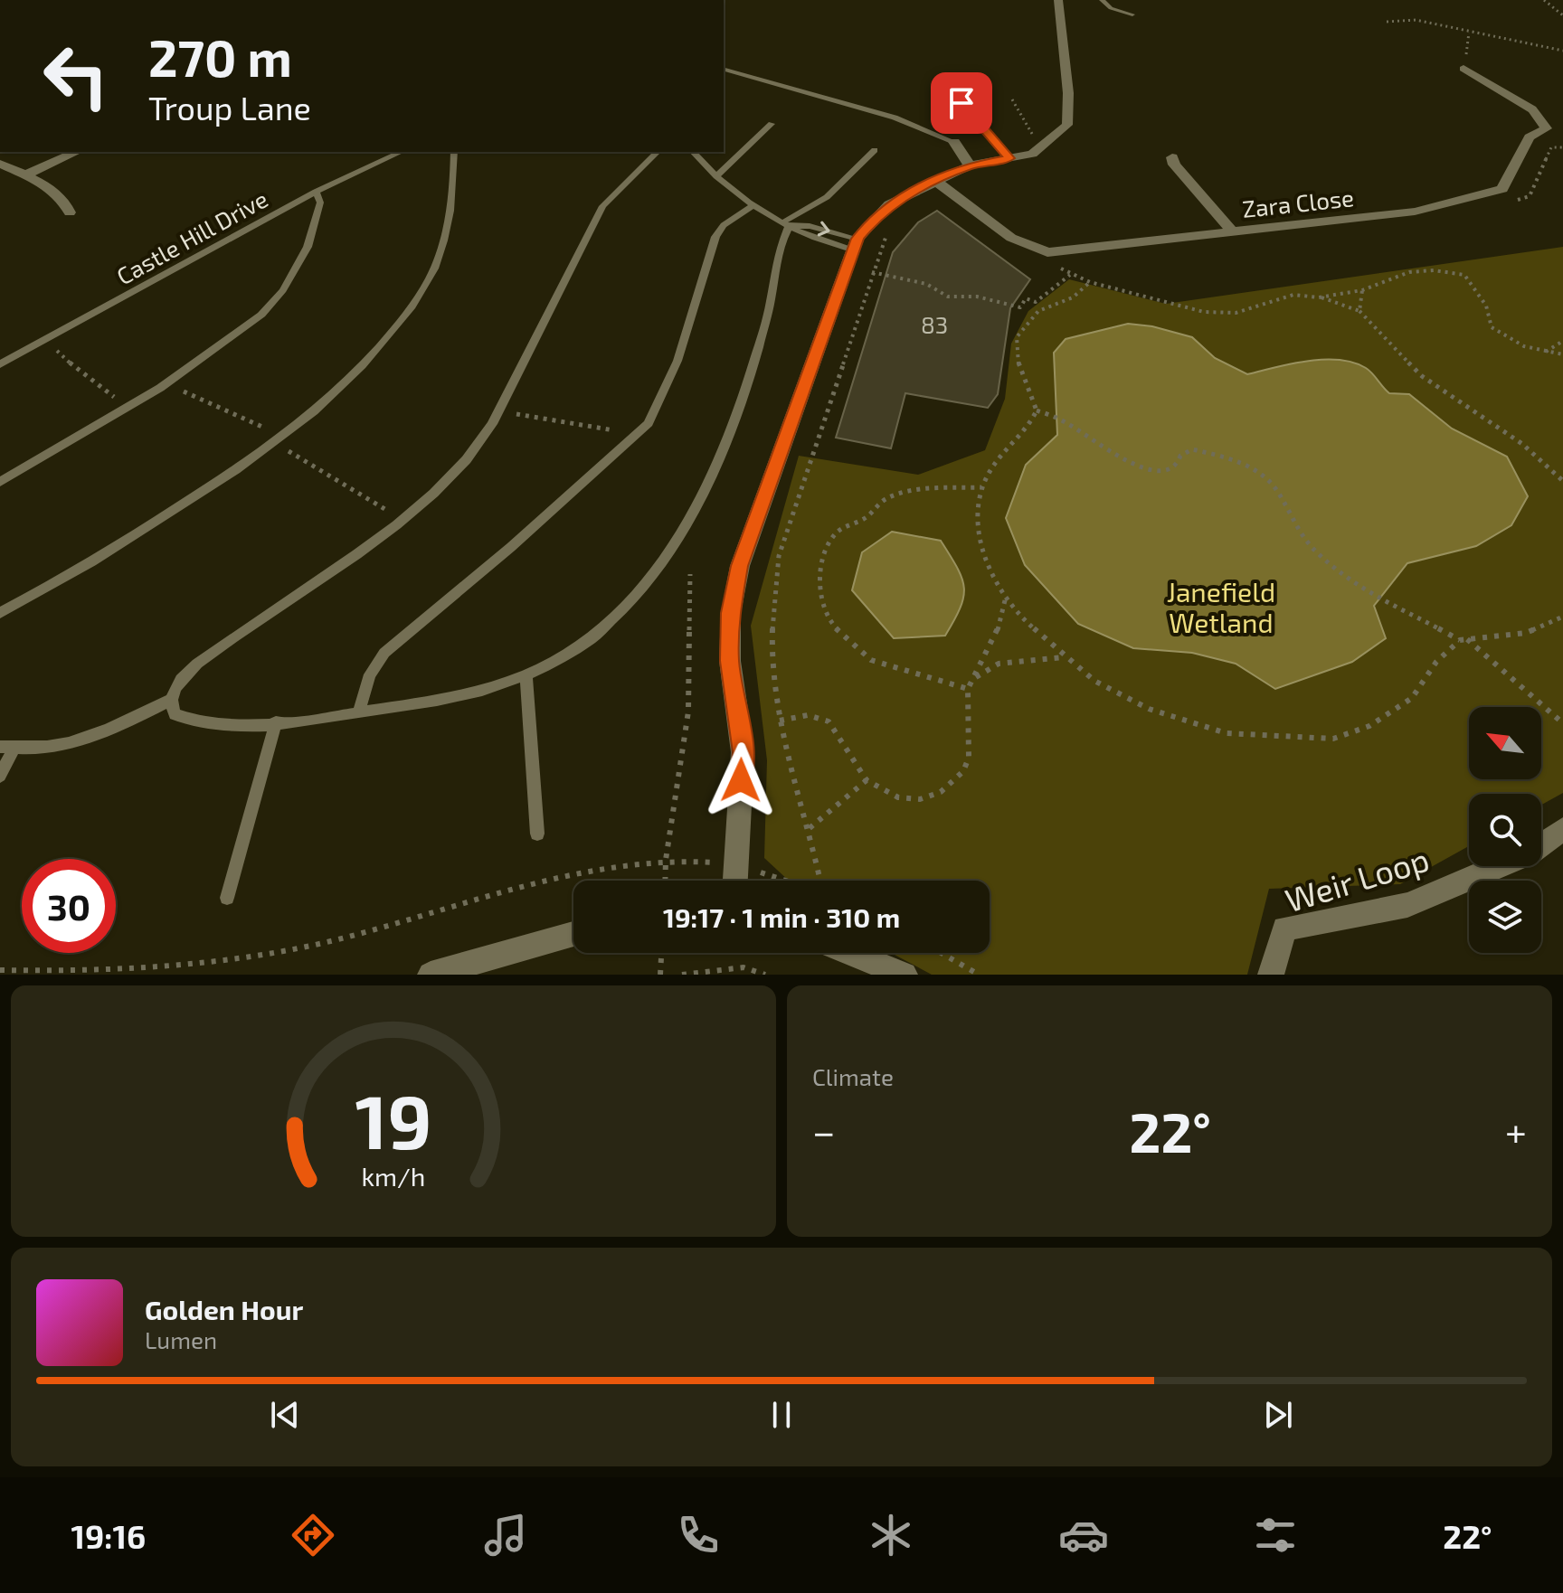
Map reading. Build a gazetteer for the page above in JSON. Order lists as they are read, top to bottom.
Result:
{
  "streets": {
    "street": ["Zara Close", "Weir Loop"],
    "lane": ["Castle Hill Drive"]
  },
  "parks": ["Janefield Wetland"],
  "house_numbers": ["83"],
  "north": "top left",
  "page": {
    "turn": ["270 m", "Troup Lane"],
    "limit": "30",
    "trip": "19:17 · 1 min · 310 m",
    "tile": "Climate",
    "heat": ["−", "22°", "+"],
    "song": ["Golden Hour", "Lumen"],
    "tabs": ["19:16", "22°"],
    "gauge": ["19", "km/h"]
  }
}
